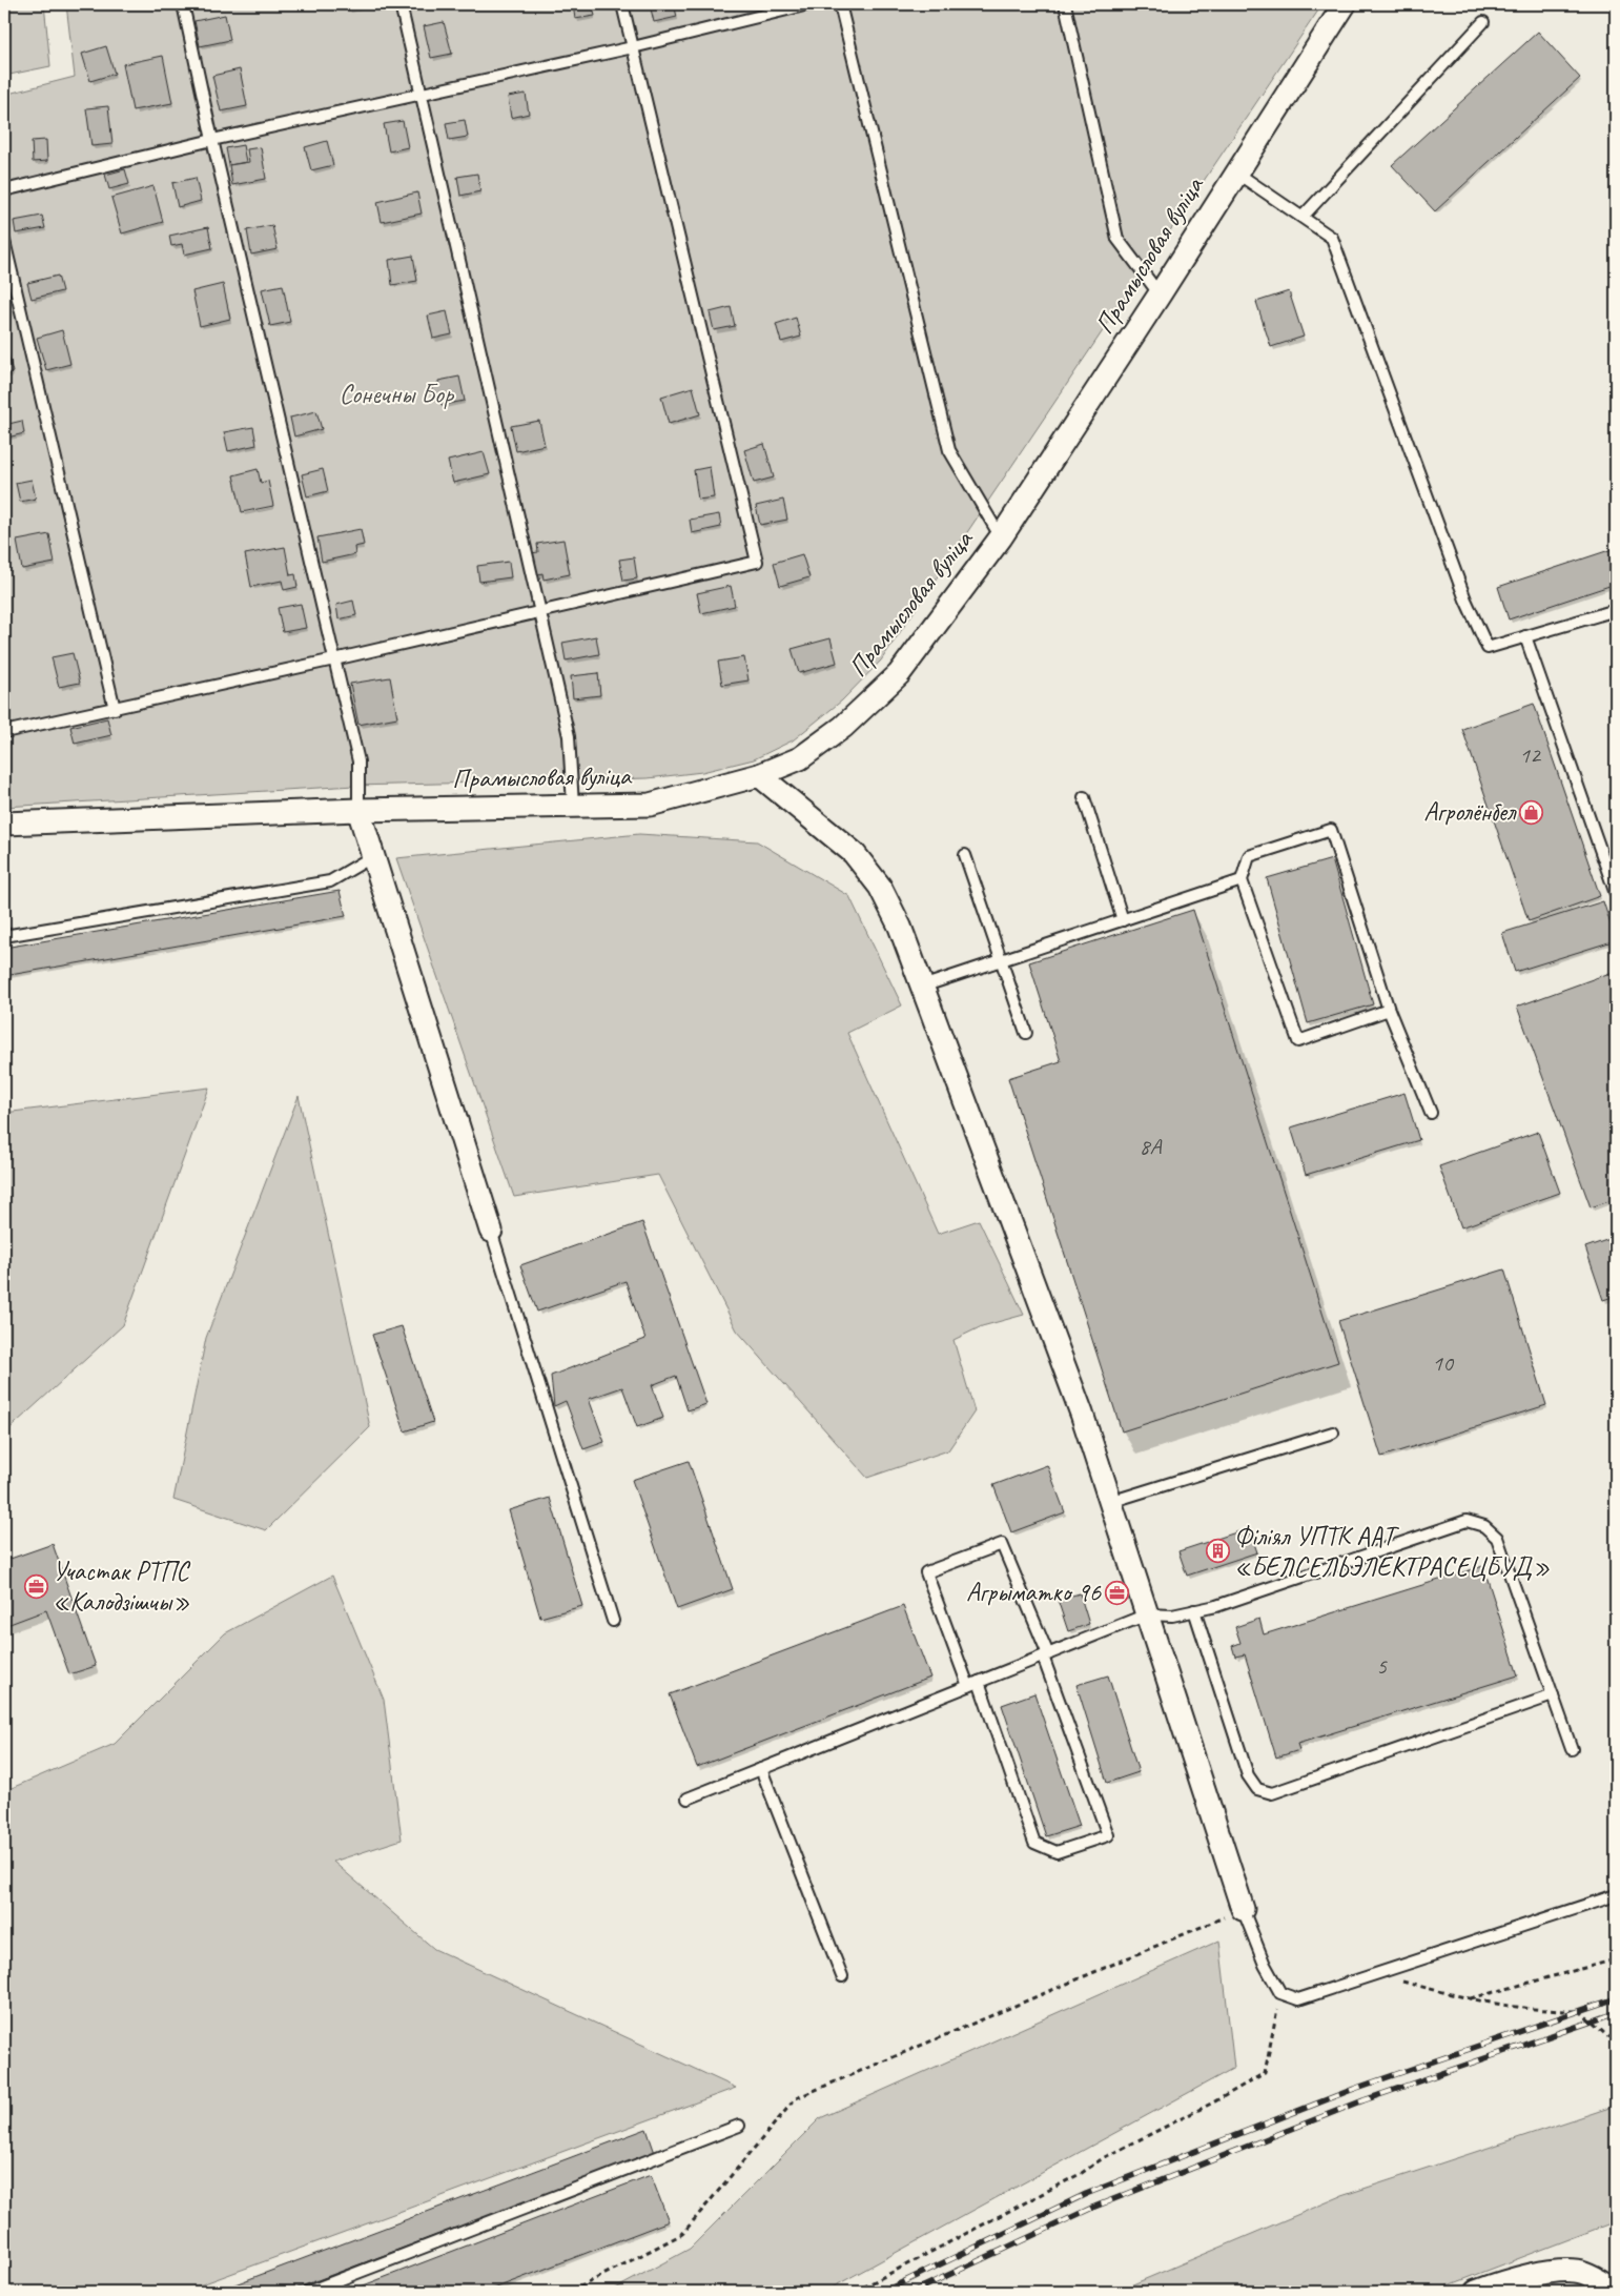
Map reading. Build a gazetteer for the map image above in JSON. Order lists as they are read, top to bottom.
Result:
{
  "streets": {
    "street": ["Прамысловая вуліца"]
  },
  "parks": ["Сонечны Бор"],
  "places": {
    "shop": ["Агролёнбел"],
    "building": ["Філіял УПТК ААТ «БЕЛСЕЛЬЭЛЕКТРАСЕЦБУД»"],
    "office": ["Участак РТПС «Калодзішчы»", "Агрыматко 96"]
  },
  "house_numbers": [
    "12",
    "8А",
    "10",
    "5"
  ]
}
